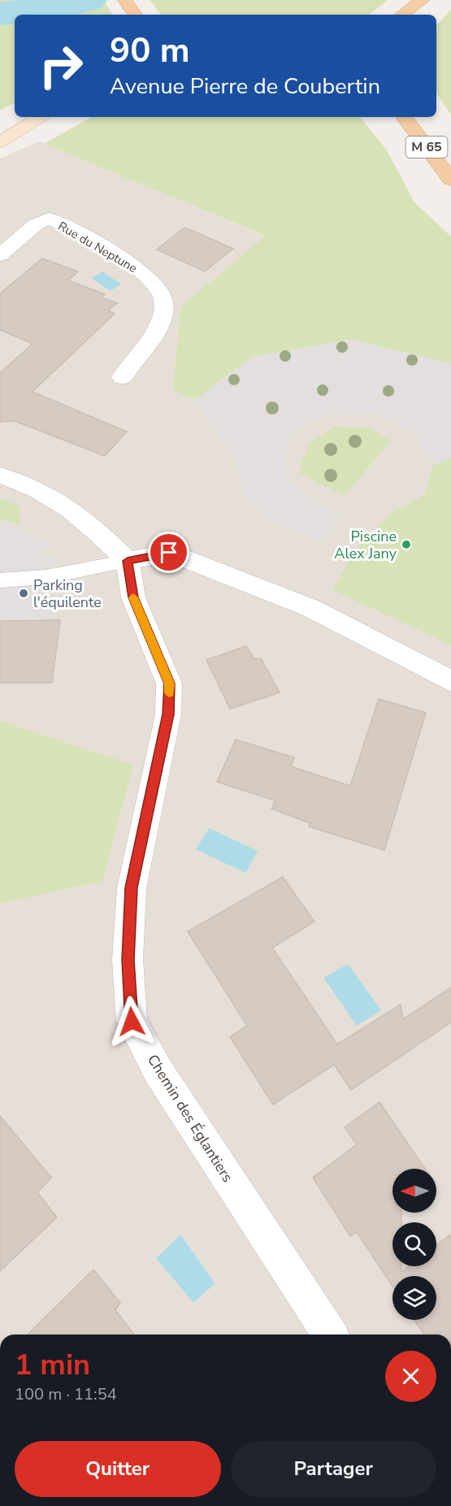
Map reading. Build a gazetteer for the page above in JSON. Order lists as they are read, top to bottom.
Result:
{
  "streets": {
    "main road": ["M 65"],
    "street": ["Rue du Neptune", "Chemin des Églantiers"]
  },
  "places": ["Piscine Alex Jany", "Parking l'équilente"],
  "north": "left",
  "page": {
    "turn": ["90 m", "Avenue Pierre de Coubertin"],
    "heading": ["1 min", "100 m · 11:54"],
    "buttons": ["Quitter", "Partager"]
  }
}
